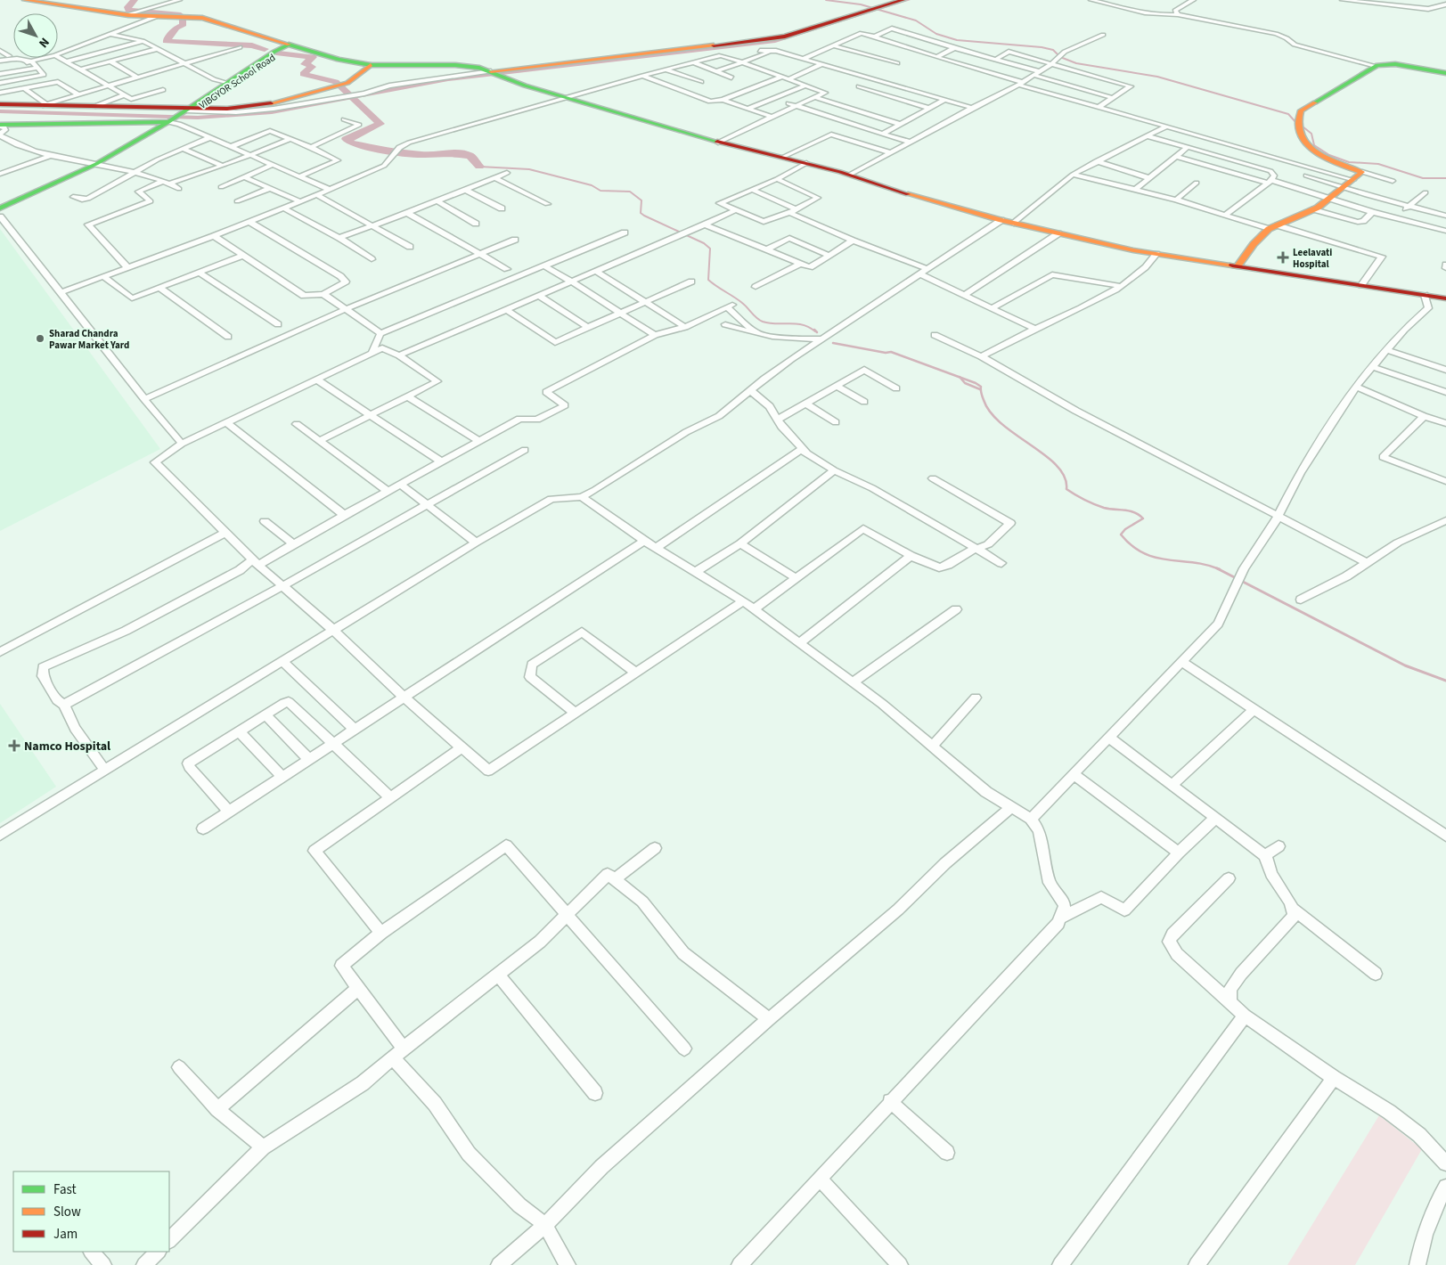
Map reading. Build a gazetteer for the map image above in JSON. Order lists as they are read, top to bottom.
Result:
{
  "streets": {
    "main road": ["VIBGYOR School Road"]
  },
  "places": {
    "health": ["Leelavati Hospital", "Namco Hospital"],
    "other": ["Sharad Chandra Pawar Market Yard"]
  },
  "legend": ["Fast", "Slow", "Jam"],
  "north": "bottom right"
}
